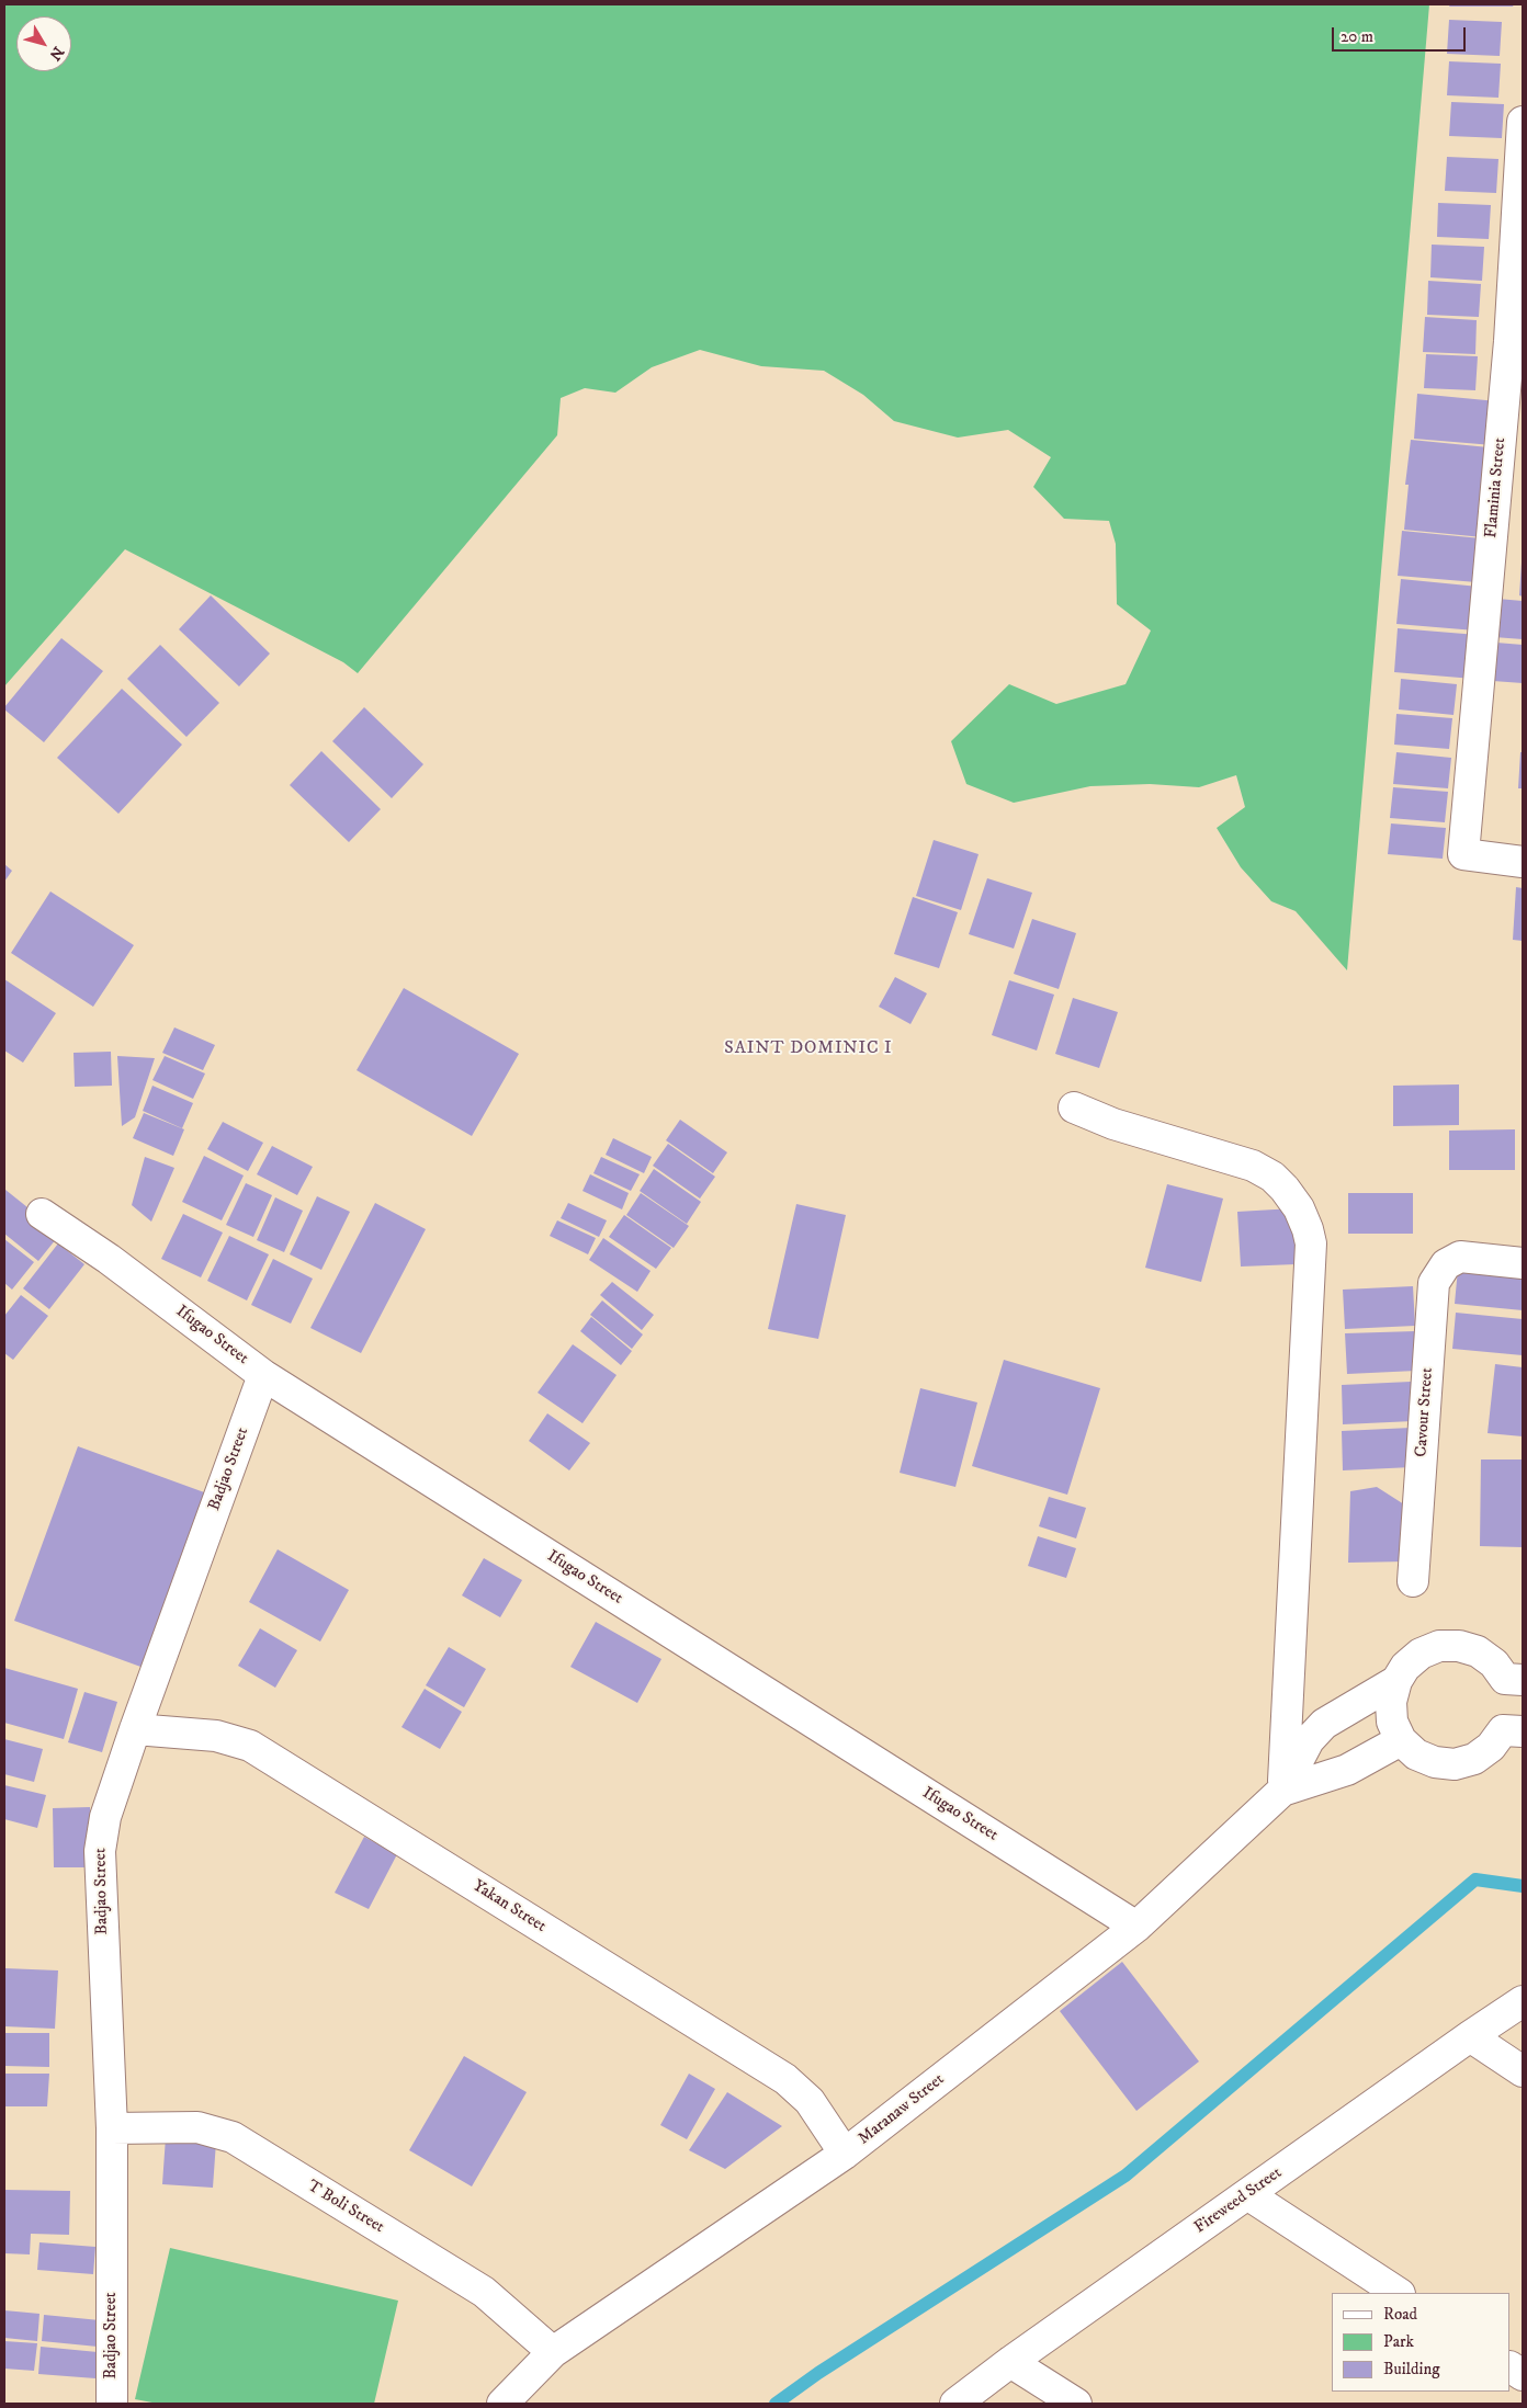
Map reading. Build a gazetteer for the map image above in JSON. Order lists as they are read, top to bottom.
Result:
{
  "streets": {
    "street": [
      "Flaminia Street",
      "Ifugao Street",
      "Cavour Street",
      "Badjao Street",
      "Yakan Street",
      "Maranaw Street",
      "Fireweed Street",
      "T Boli Street"
    ]
  },
  "crossings": [
    ["Ifugao Street", "Badjao Street"],
    ["Ifugao Street", "Maranaw Street"],
    ["Badjao Street", "Yakan Street"],
    ["Badjao Street", "T Boli Street"],
    ["Yakan Street", "Maranaw Street"],
    ["Maranaw Street", "T Boli Street"]
  ],
  "districts": ["SAINT DOMINIC I"],
  "legend": ["Road", "Park", "Building"],
  "scale_bar": "20 m",
  "north": "bottom right"
}
